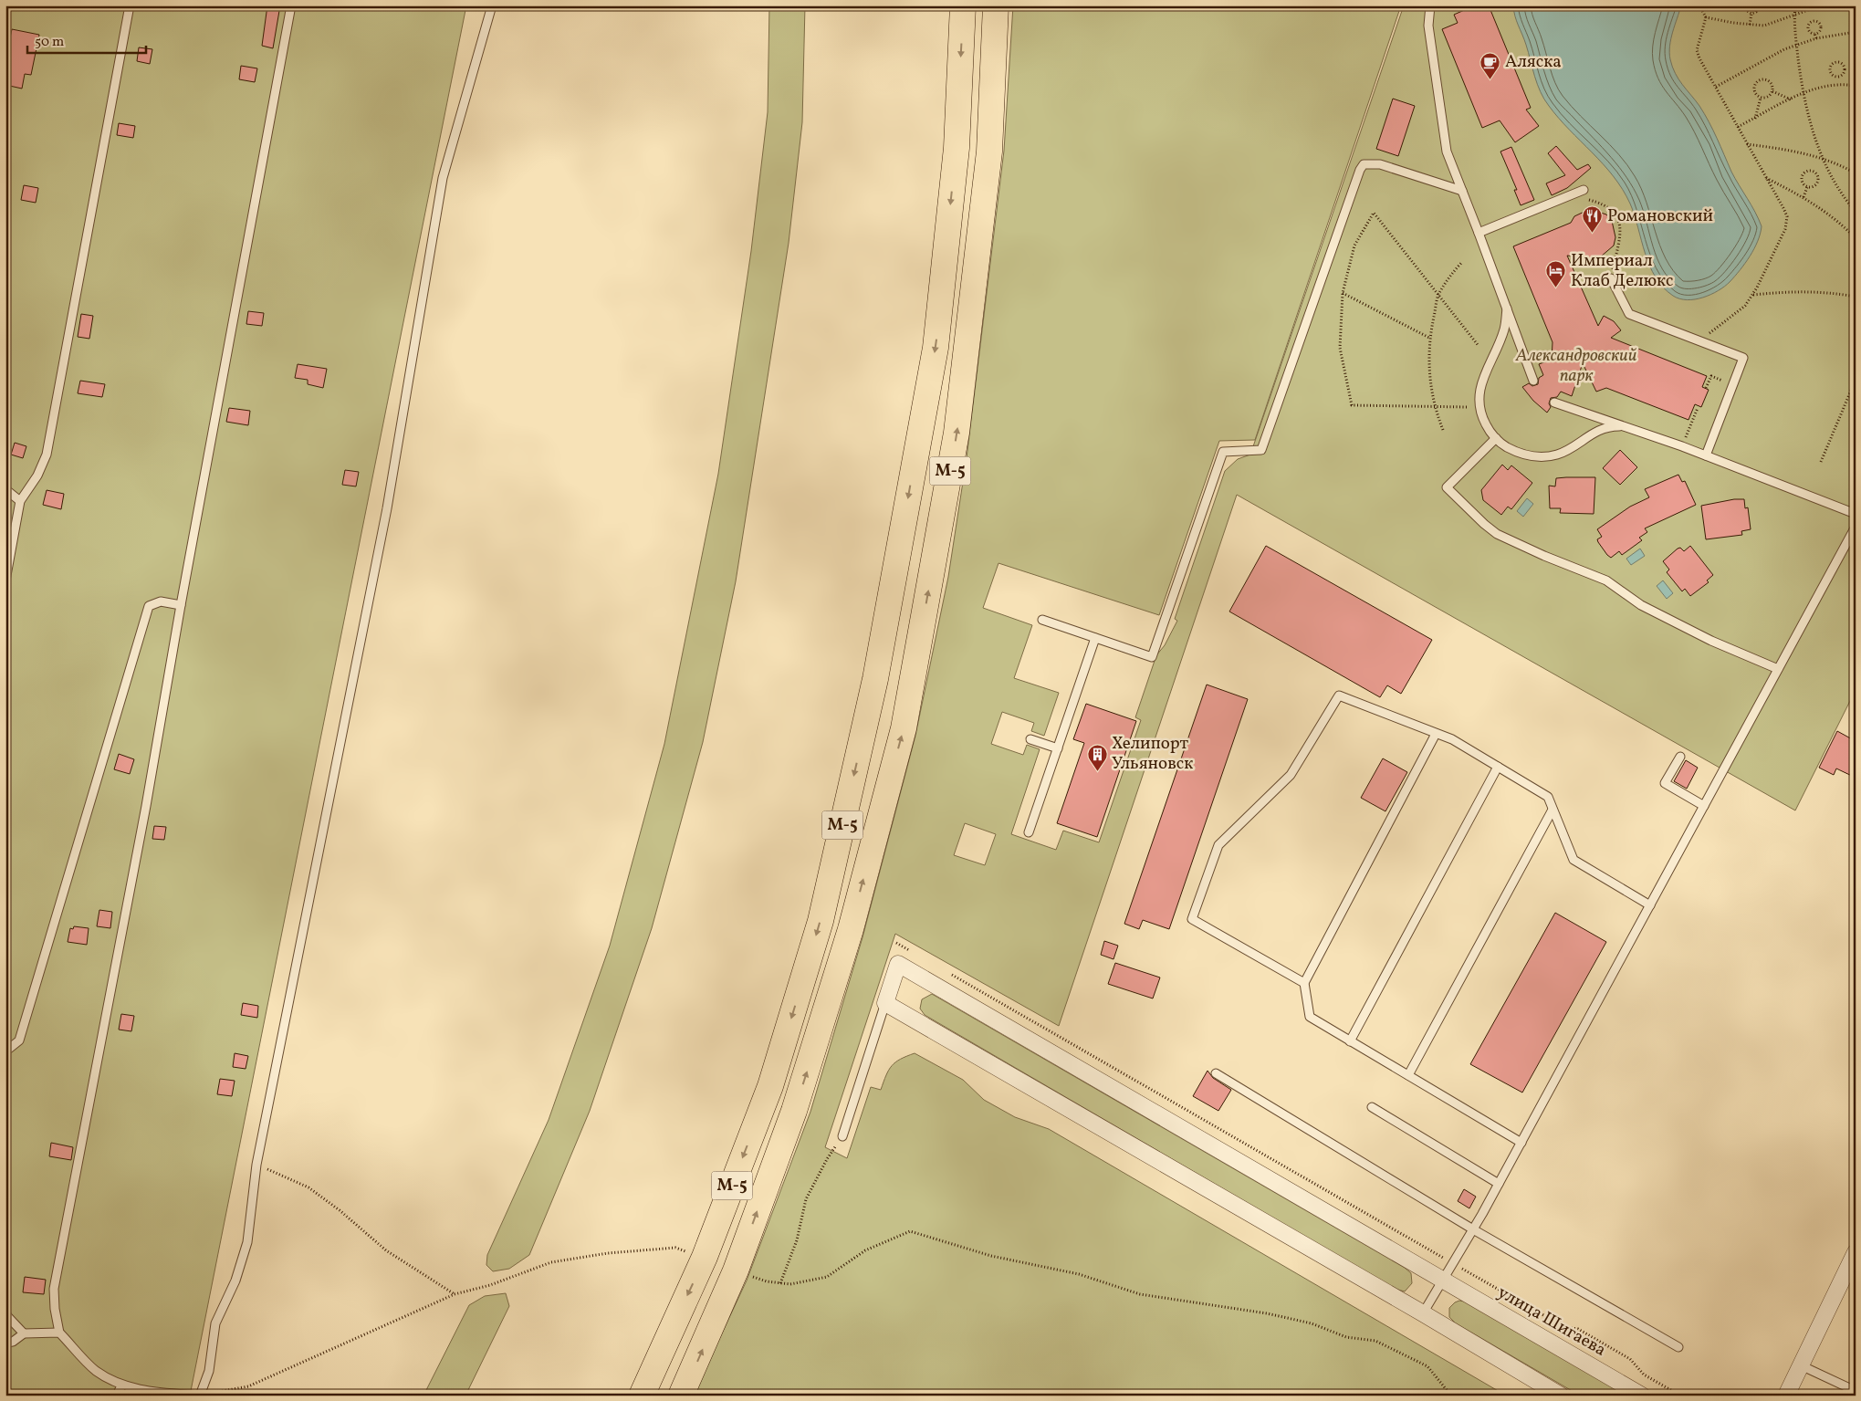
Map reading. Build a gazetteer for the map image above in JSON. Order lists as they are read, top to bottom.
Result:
{
  "streets": {
    "highway": ["М-5"],
    "street": ["улица Шигаева"]
  },
  "parks": ["Александровский парк"],
  "places": {
    "cafe": ["Аляска"],
    "restaurant": ["Романовский"],
    "hotel": ["Империал Клаб Делюкс"],
    "building": ["Хелипорт Ульяновск"]
  },
  "scale_bar": "50 m"
}
